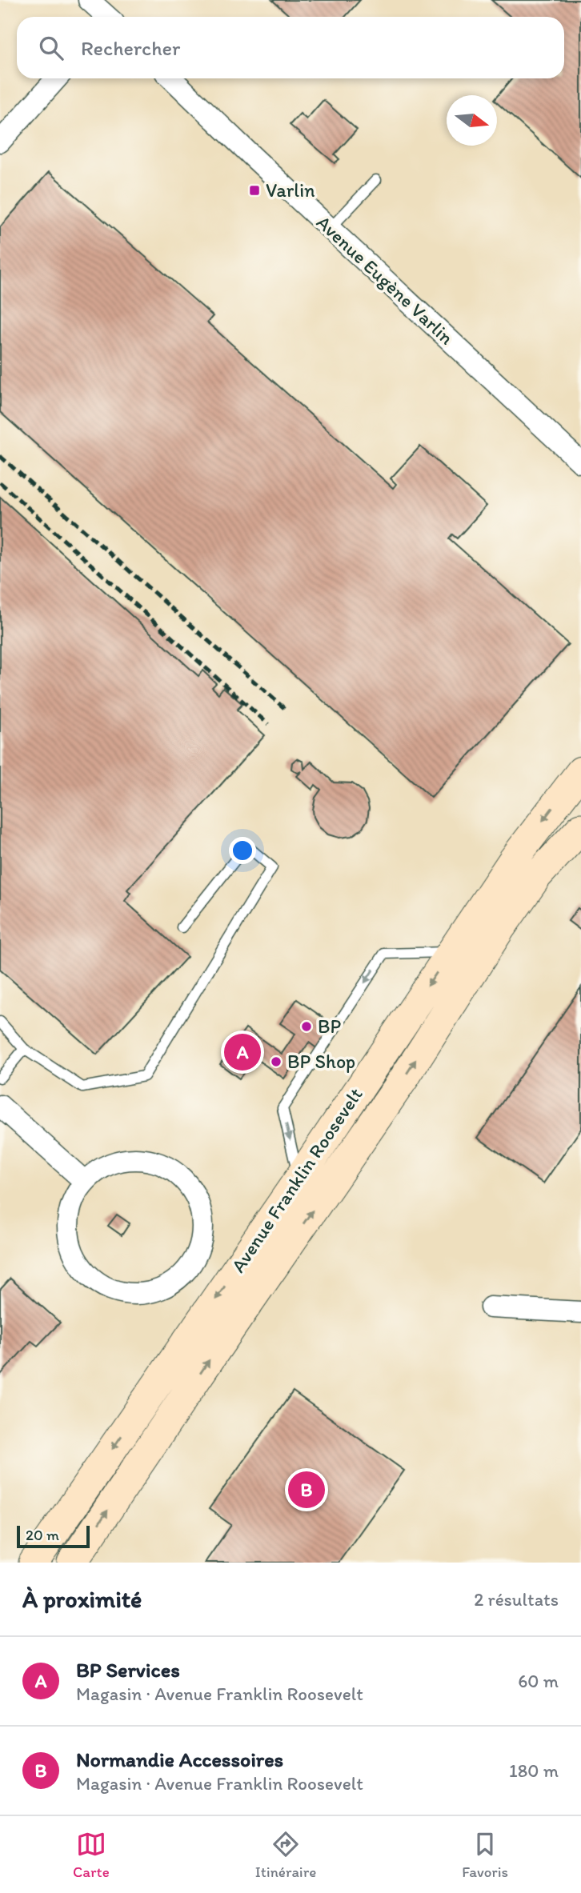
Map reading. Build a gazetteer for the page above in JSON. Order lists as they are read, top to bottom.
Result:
{
  "streets": {
    "main road": ["Avenue Franklin Roosevelt"],
    "street": ["Avenue Eugène Varlin"]
  },
  "places": {
    "transit": ["Varlin"],
    "other": ["BP", "BP Shop"]
  },
  "scale_bar": "20 m",
  "north": "right",
  "page": {
    "search": "Rechercher",
    "pins": ["A", "B"],
    "scale": "20 m",
    "heading": ["À proximité", "2 résultats"],
    "list": [
      {
        "mark": "A",
        "name": "BP Services",
        "note": "Magasin · Avenue Franklin Roosevelt",
        "value": "60 m"
      },
      {
        "mark": "B",
        "name": "Normandie Accessoires",
        "note": "Magasin · Avenue Franklin Roosevelt",
        "value": "180 m"
      }
    ],
    "nav": ["Carte", "Itinéraire", "Favoris"]
  }
}
